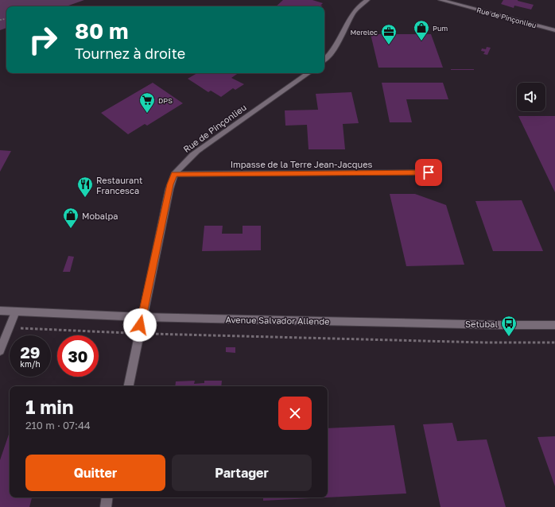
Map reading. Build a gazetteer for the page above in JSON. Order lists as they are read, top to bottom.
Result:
{
  "streets": {
    "street": ["Rue de Pinçonlieu", "Impasse de la Terre Jean-Jacques", "Avenue Salvador Allende"]
  },
  "crossings": [
    ["Rue de Pinçonlieu", "Impasse de la Terre Jean-Jacques"],
    ["Rue de Pinçonlieu", "Avenue Salvador Allende"]
  ],
  "places": {
    "shop": ["Pum", "Mobalpa"],
    "office": ["Merelec"],
    "supermarket": ["DPS"],
    "restaurant": ["Restaurant Francesca"],
    "bus stop": ["Setubal"]
  },
  "page": {
    "turn": ["80 m", "Tournez à droite"],
    "speed": "29 km/h",
    "limit": "30",
    "heading": ["1 min", "210 m · 07:44"],
    "buttons": ["Quitter", "Partager"]
  }
}
